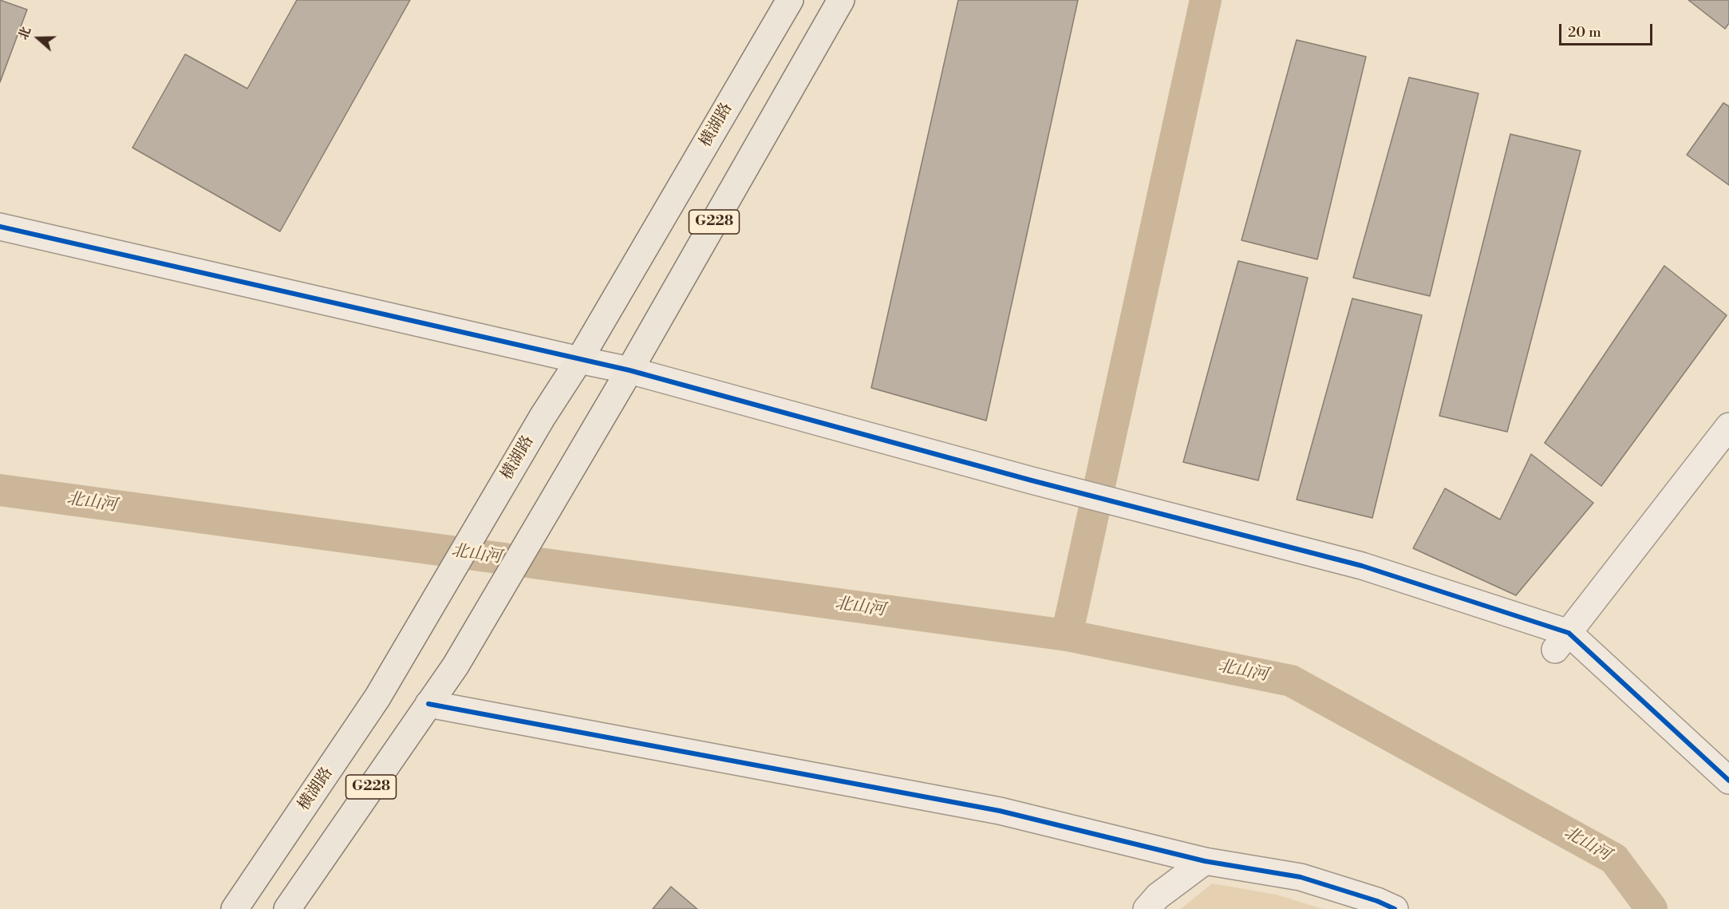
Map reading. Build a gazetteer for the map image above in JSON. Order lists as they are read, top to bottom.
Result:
{
  "streets": {
    "highway": ["横湖路", "G228"]
  },
  "water": ["北山河"],
  "scale_bar": "20 m",
  "north": "left"
}
